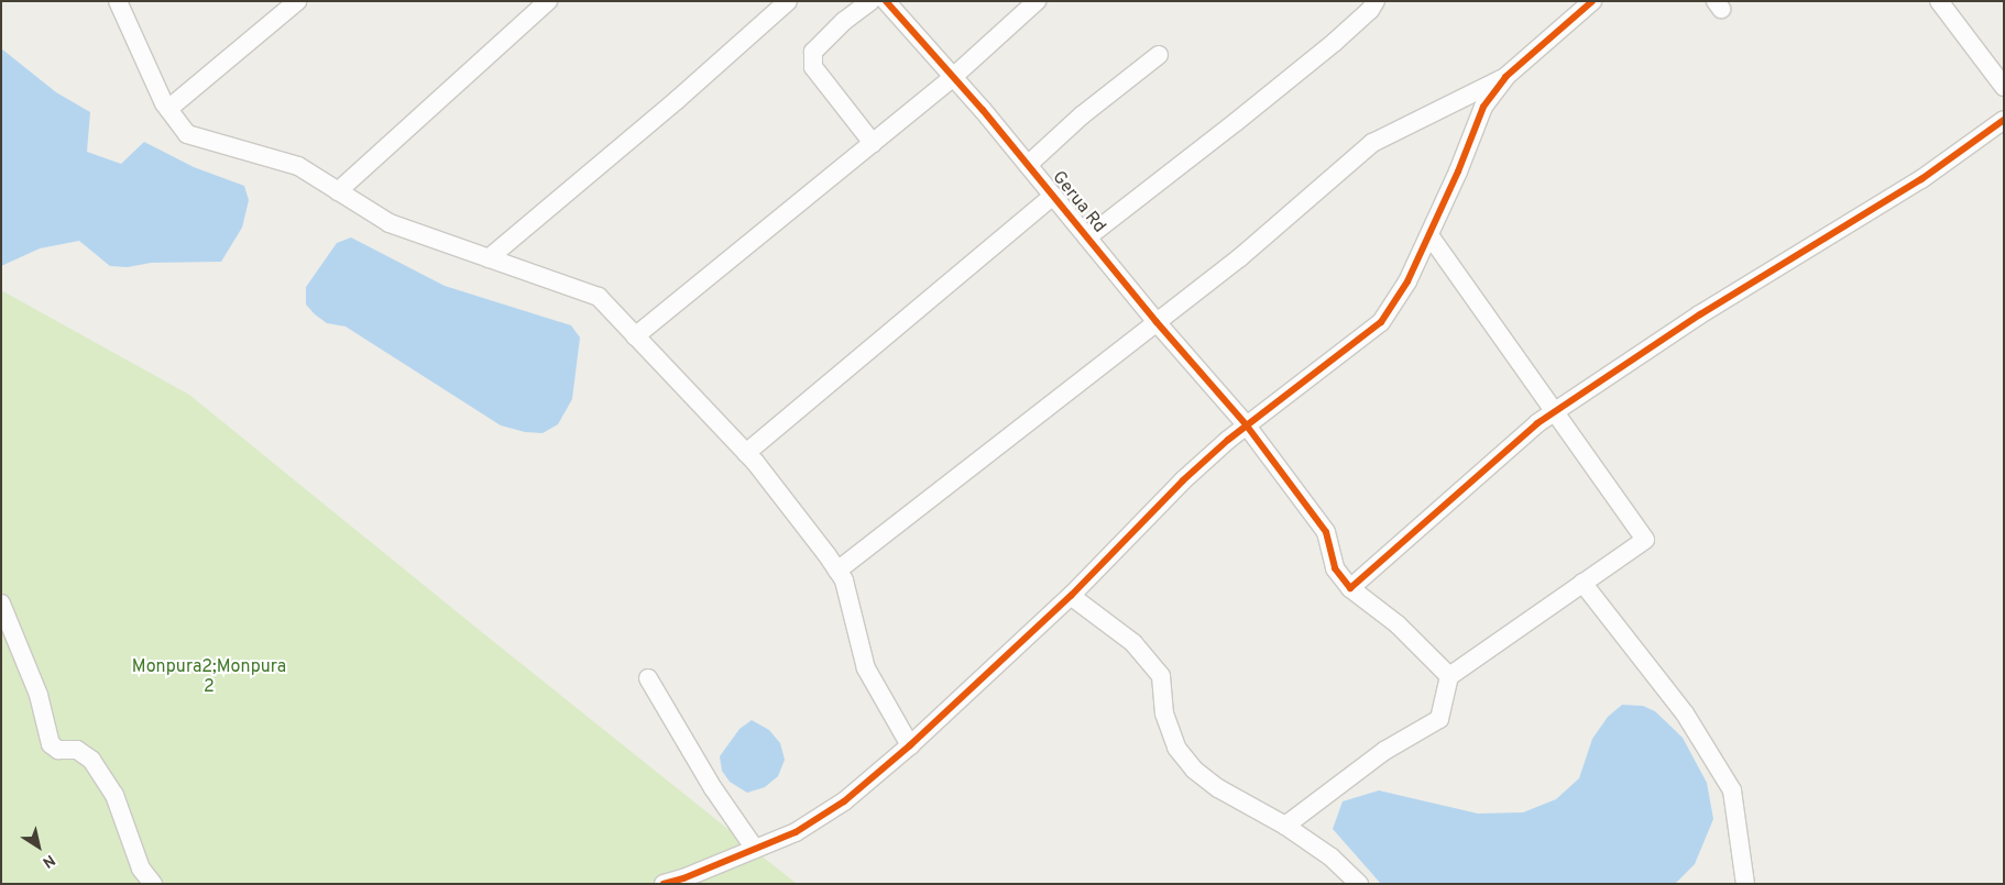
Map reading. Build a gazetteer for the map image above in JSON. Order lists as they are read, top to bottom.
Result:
{
  "streets": {
    "street": ["Gerua Rd"]
  },
  "parks": ["Monpura2;Monpura 2"],
  "north": "bottom right"
}
